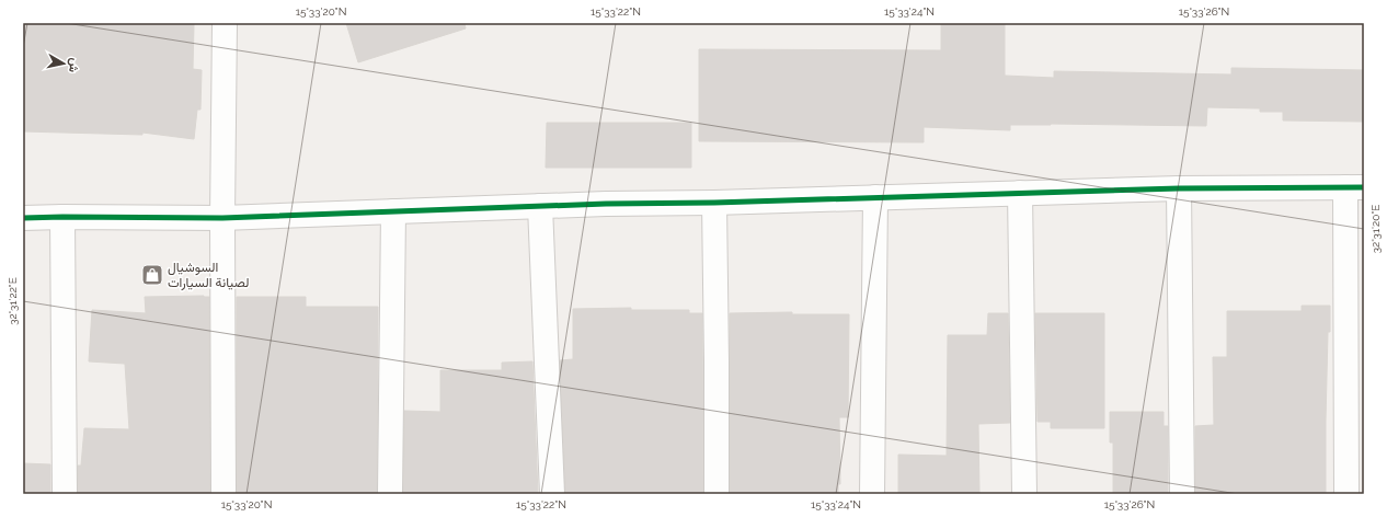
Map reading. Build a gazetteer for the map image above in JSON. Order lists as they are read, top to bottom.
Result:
{
  "places": {
    "shop": ["السوشيال لصيانة السيارات"]
  },
  "north": "right",
  "coordinates": [
    "15°33'20\"N",
    "15°33'22\"N",
    "15°33'24\"N",
    "15°33'26\"N",
    "32°31'20\"E",
    "32°31'22\"E"
  ]
}
